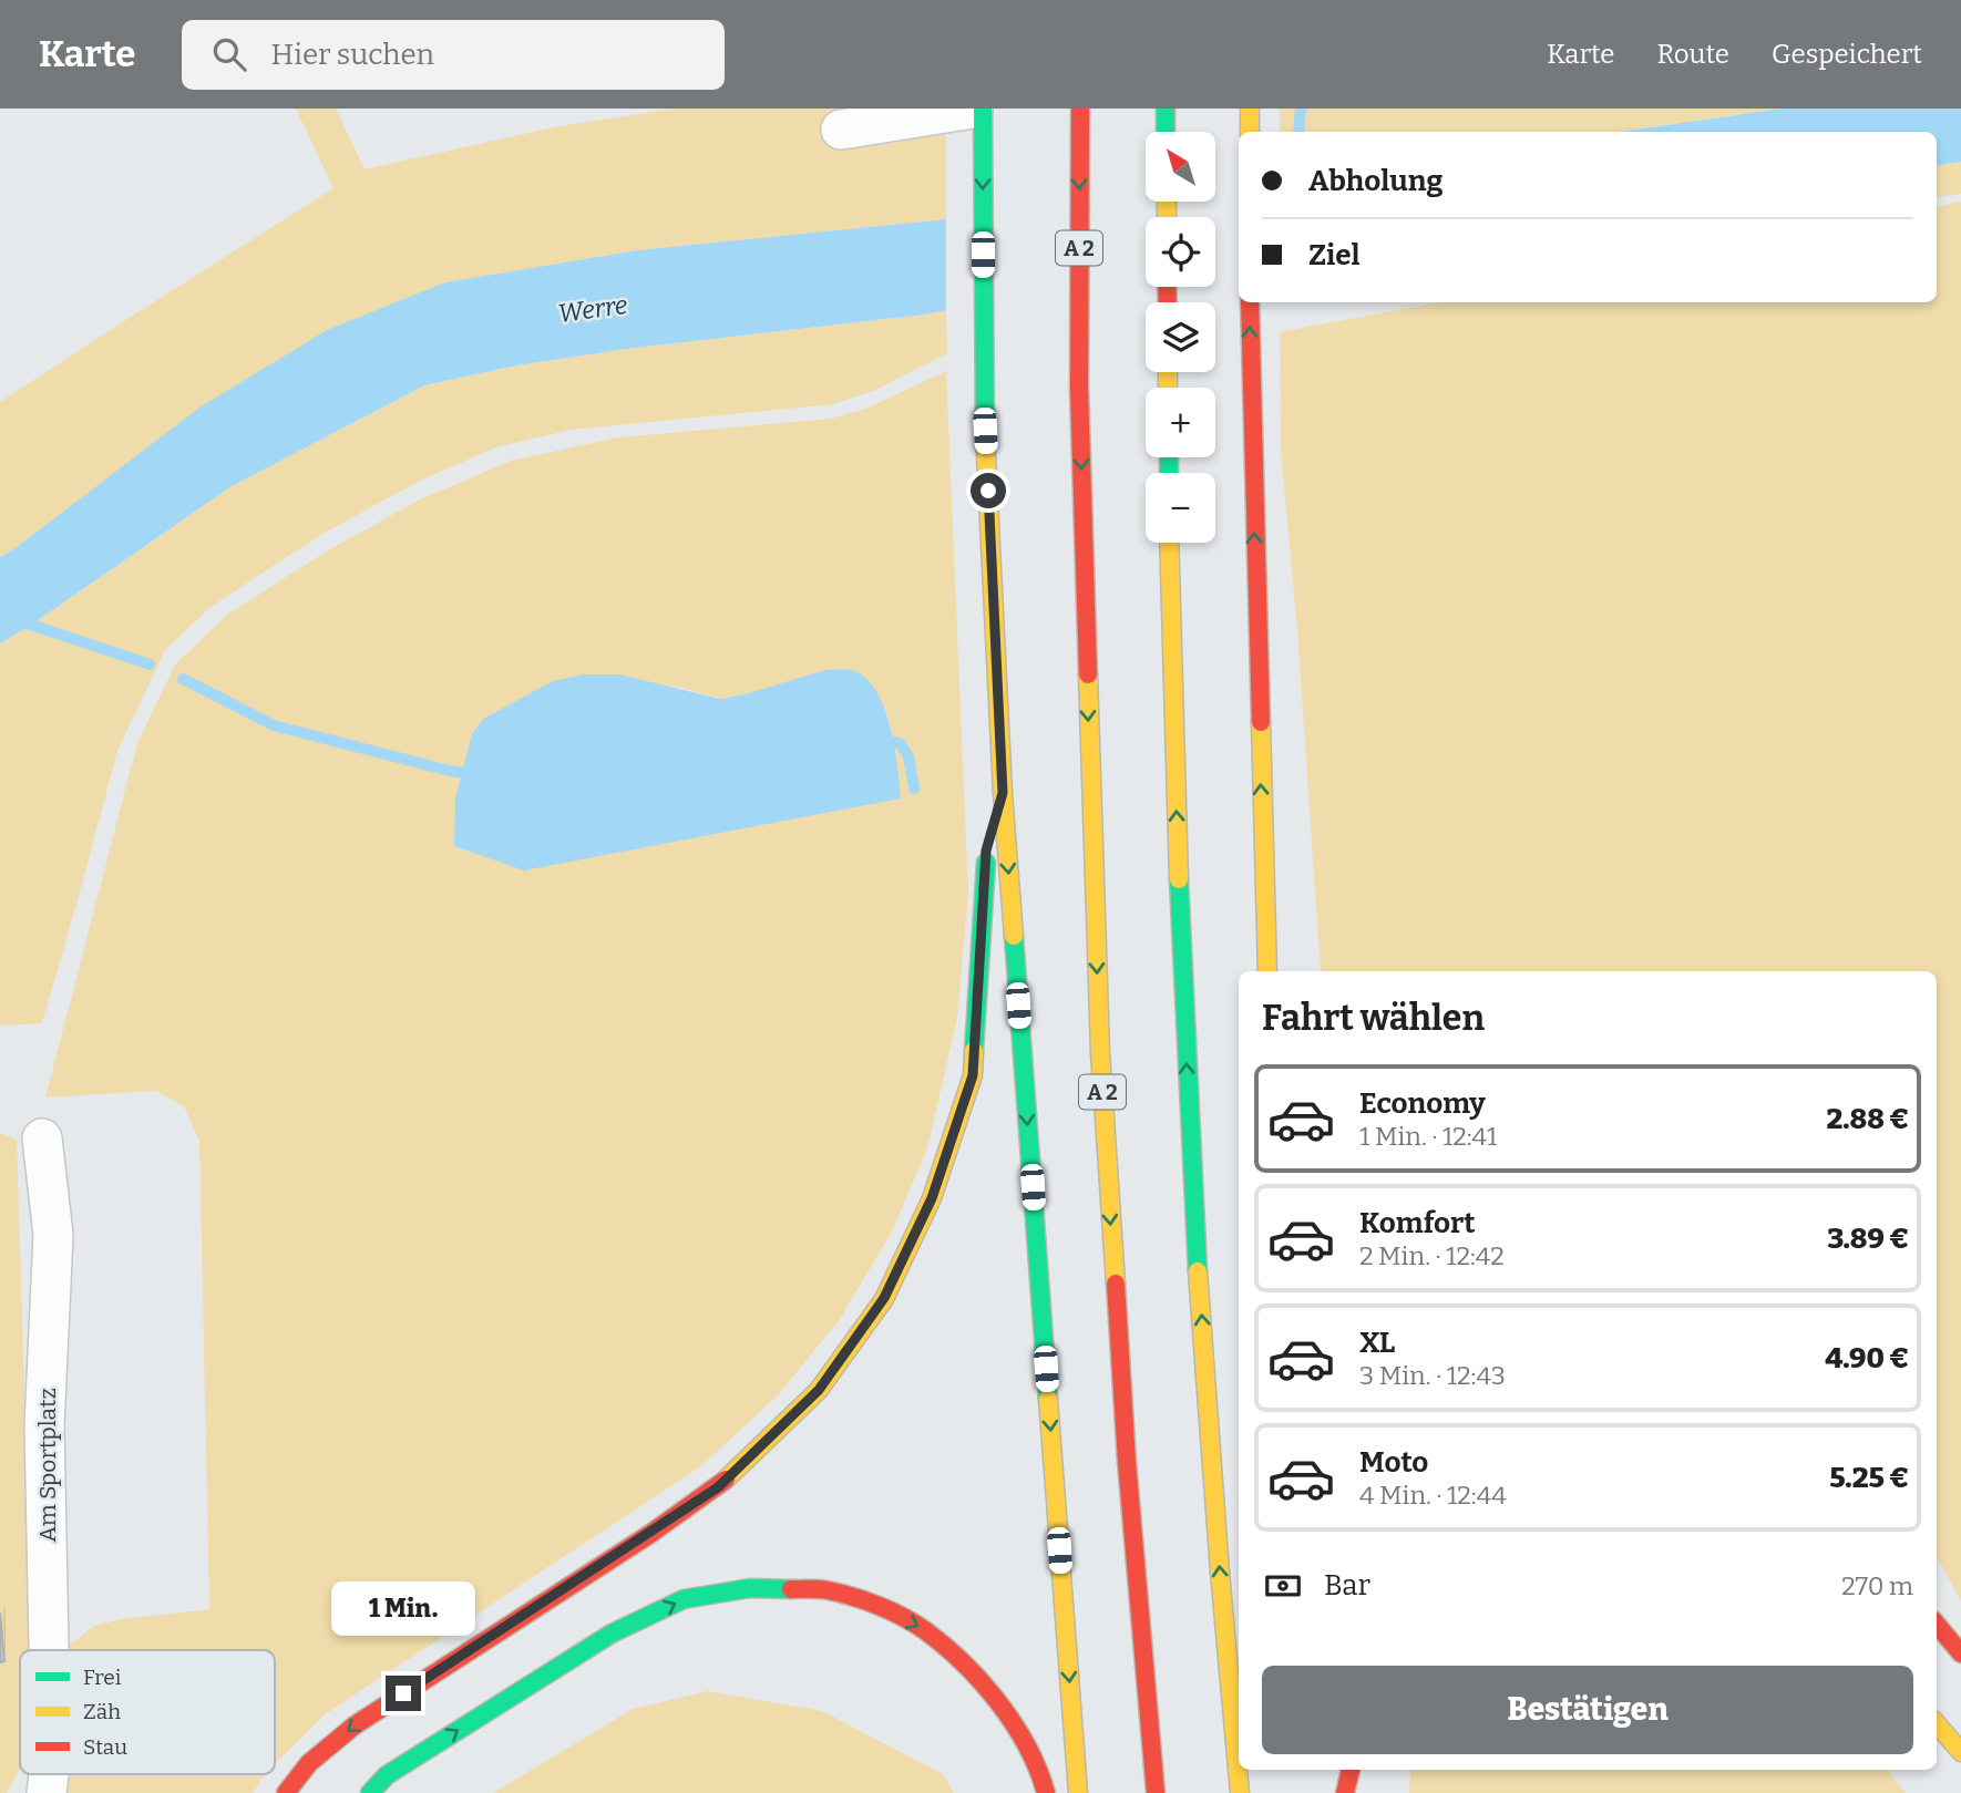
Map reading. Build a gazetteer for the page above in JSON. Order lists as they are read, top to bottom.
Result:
{
  "streets": {
    "highway": ["A 2"],
    "street": ["Am Sportplatz"]
  },
  "water": ["Werre"],
  "legend": ["Frei", "Zäh", "Stau"],
  "north": "top left",
  "page": {
    "header": "Karte",
    "search": "Hier suchen",
    "nav": ["Karte", "Route", "Gespeichert"],
    "map_buttons": ["+", "−"],
    "banner": ["Abholung", "Ziel"],
    "heading": "Fahrt wählen",
    "list": [
      {
        "name": "Economy",
        "note": "1 Min. · 12:41",
        "value": "2.88 €"
      },
      {
        "name": "Komfort",
        "note": "2 Min. · 12:42",
        "value": "3.89 €"
      },
      {
        "name": "XL",
        "note": "3 Min. · 12:43",
        "value": "4.90 €"
      },
      {
        "name": "Moto",
        "note": "4 Min. · 12:44",
        "value": "5.25 €"
      }
    ],
    "pay": ["Bar", "270 m"],
    "bubble": "1 Min.",
    "buttons": "Bestätigen"
  }
}
